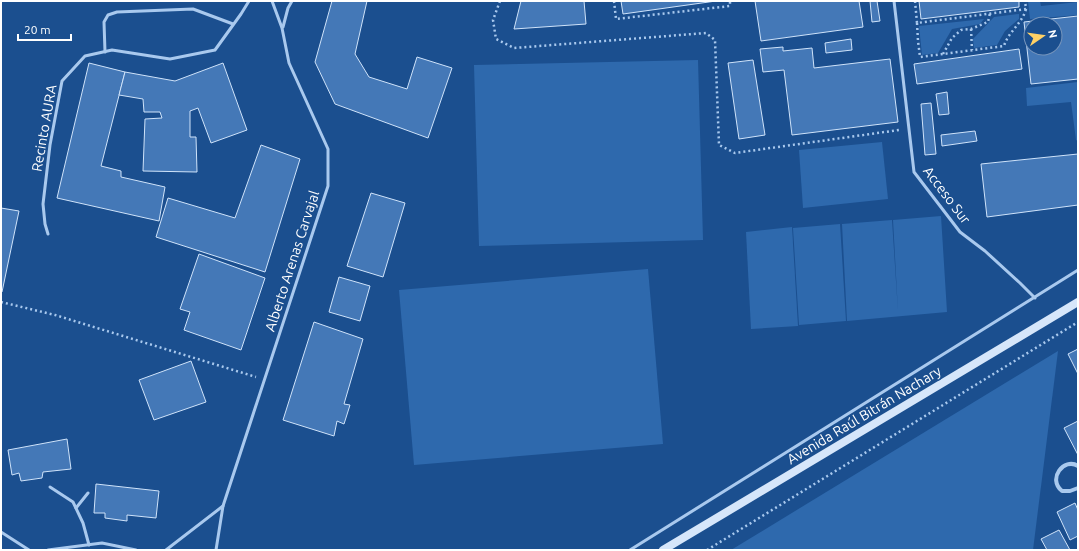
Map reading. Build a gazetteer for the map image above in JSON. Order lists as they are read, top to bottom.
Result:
{
  "streets": {
    "main road": ["Avenida Raúl Bitrán Nachary"],
    "lane": ["Recinto AURA", "Acceso Sur", "Alberto Arenas Carvajal"]
  },
  "scale_bar": "20 m",
  "north": "right"
}
